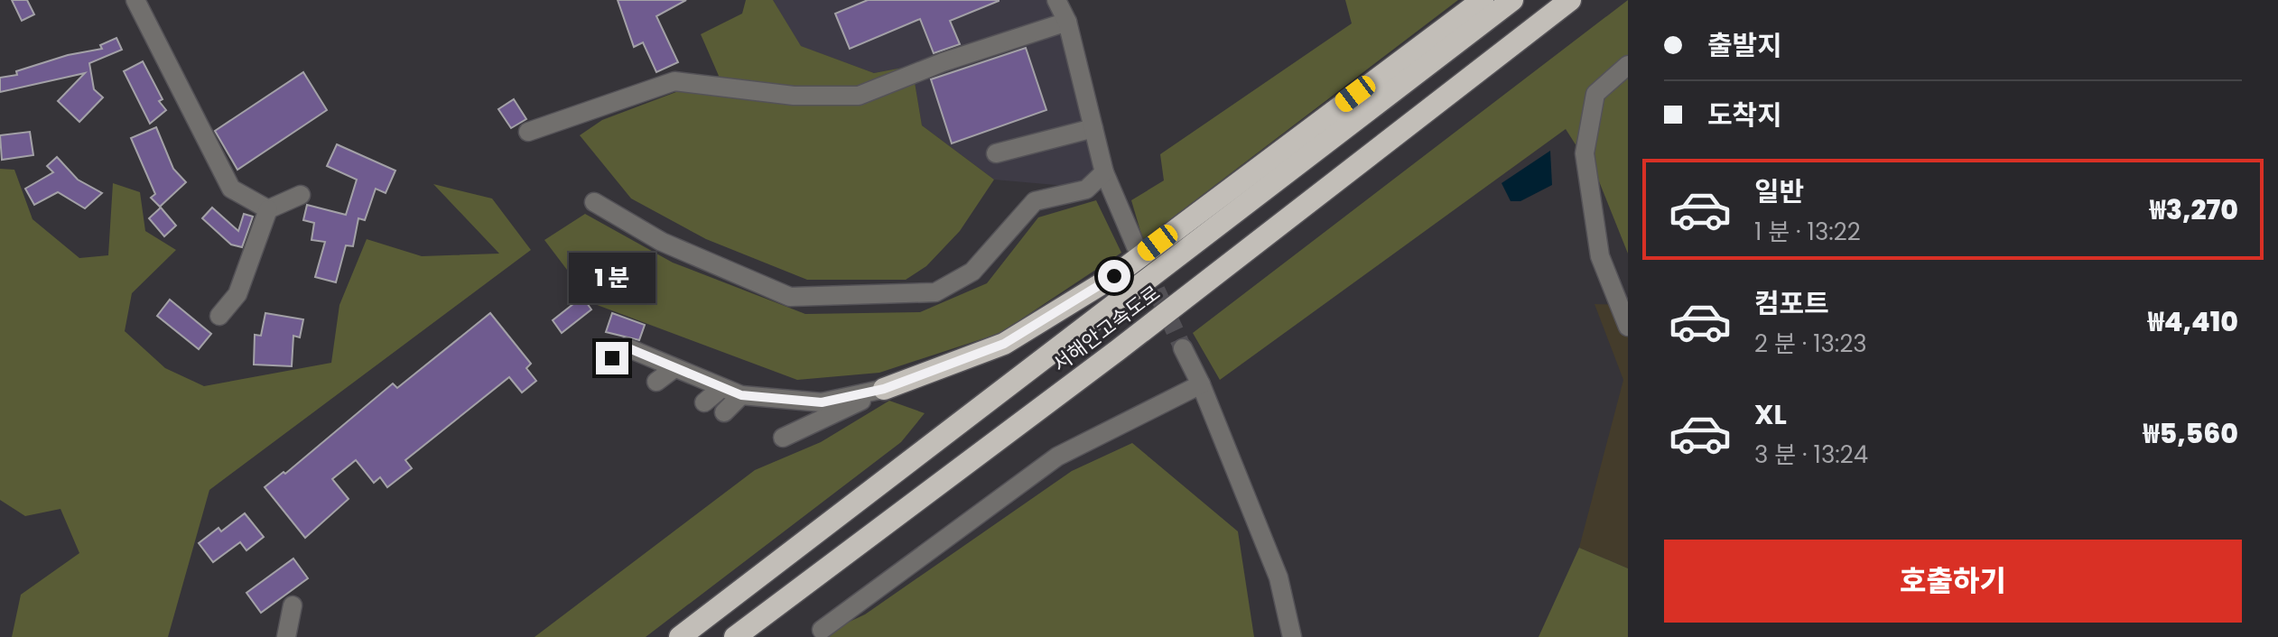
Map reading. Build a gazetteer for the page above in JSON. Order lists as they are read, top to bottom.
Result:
{
  "streets": {
    "highway": ["서해안고속도로"]
  },
  "page": {
    "banner": ["출발지", "도착지"],
    "list": [
      {
        "name": "일반",
        "note": "1 분 · 13:22",
        "value": "₩3,270"
      },
      {
        "name": "컴포트",
        "note": "2 분 · 13:23",
        "value": "₩4,410"
      },
      {
        "name": "XL",
        "note": "3 분 · 13:24",
        "value": "₩5,560"
      }
    ],
    "bubble": "1 분",
    "buttons": "호출하기"
  }
}
